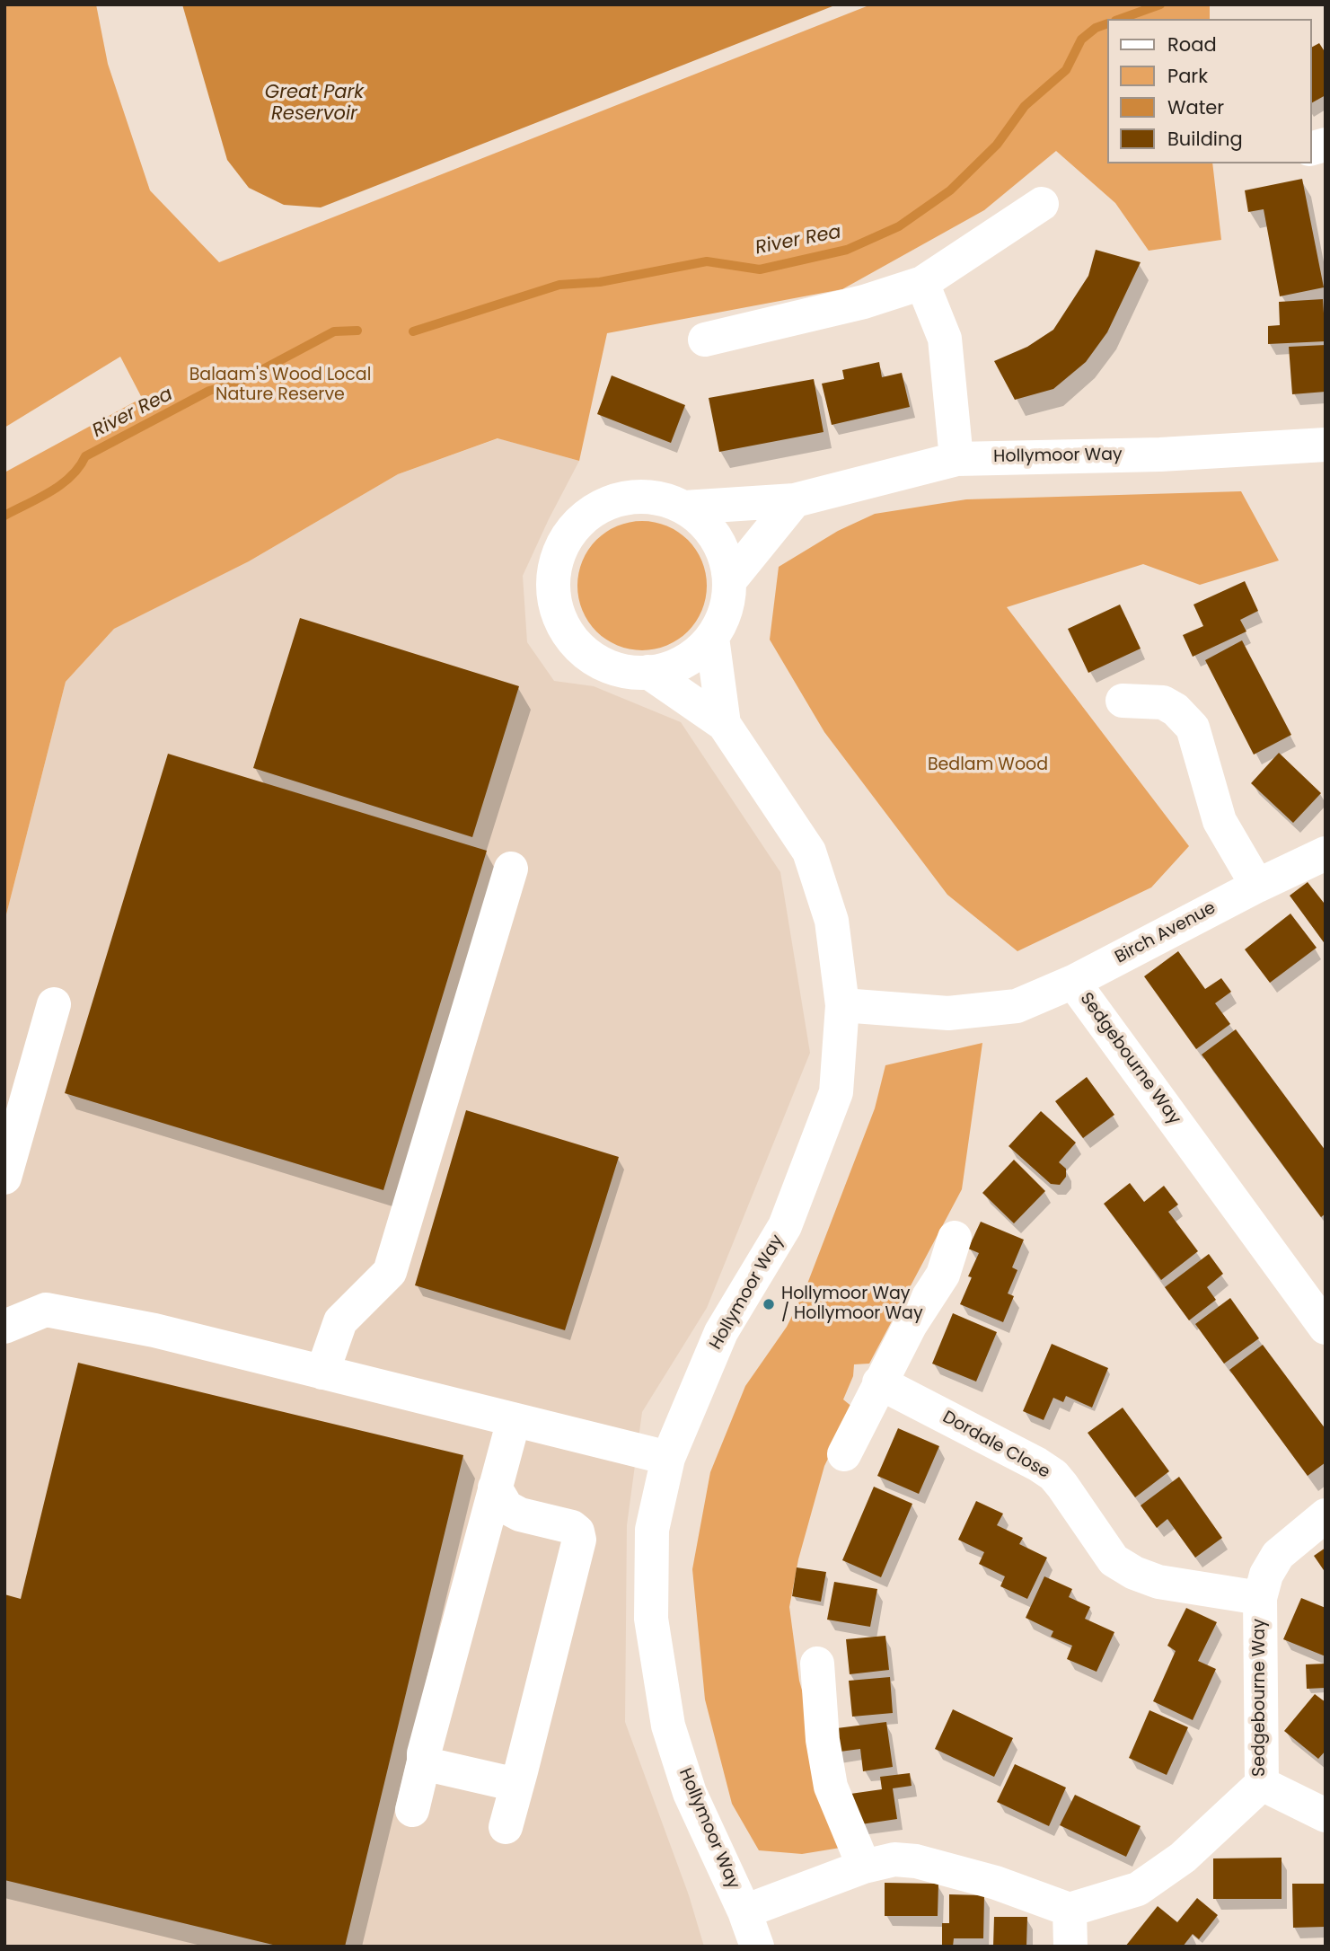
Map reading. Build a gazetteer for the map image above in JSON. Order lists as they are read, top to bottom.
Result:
{
  "streets": {
    "street": [
      "Hollymoor Way",
      "Birch Avenue",
      "Sedgebourne Way",
      "Dordale Close"
    ]
  },
  "crossings": [
    ["Hollymoor Way", "Sedgebourne Way"],
    ["Birch Avenue", "Sedgebourne Way"],
    ["Sedgebourne Way", "Dordale Close"]
  ],
  "water": ["Great Park Reservoir", "River Rea"],
  "parks": ["Balaam's Wood Local Nature Reserve", "Bedlam Wood"],
  "places": ["Hollymoor Way / Hollymoor Way"],
  "legend": [
    "Road",
    "Park",
    "Water",
    "Building"
  ]
}
